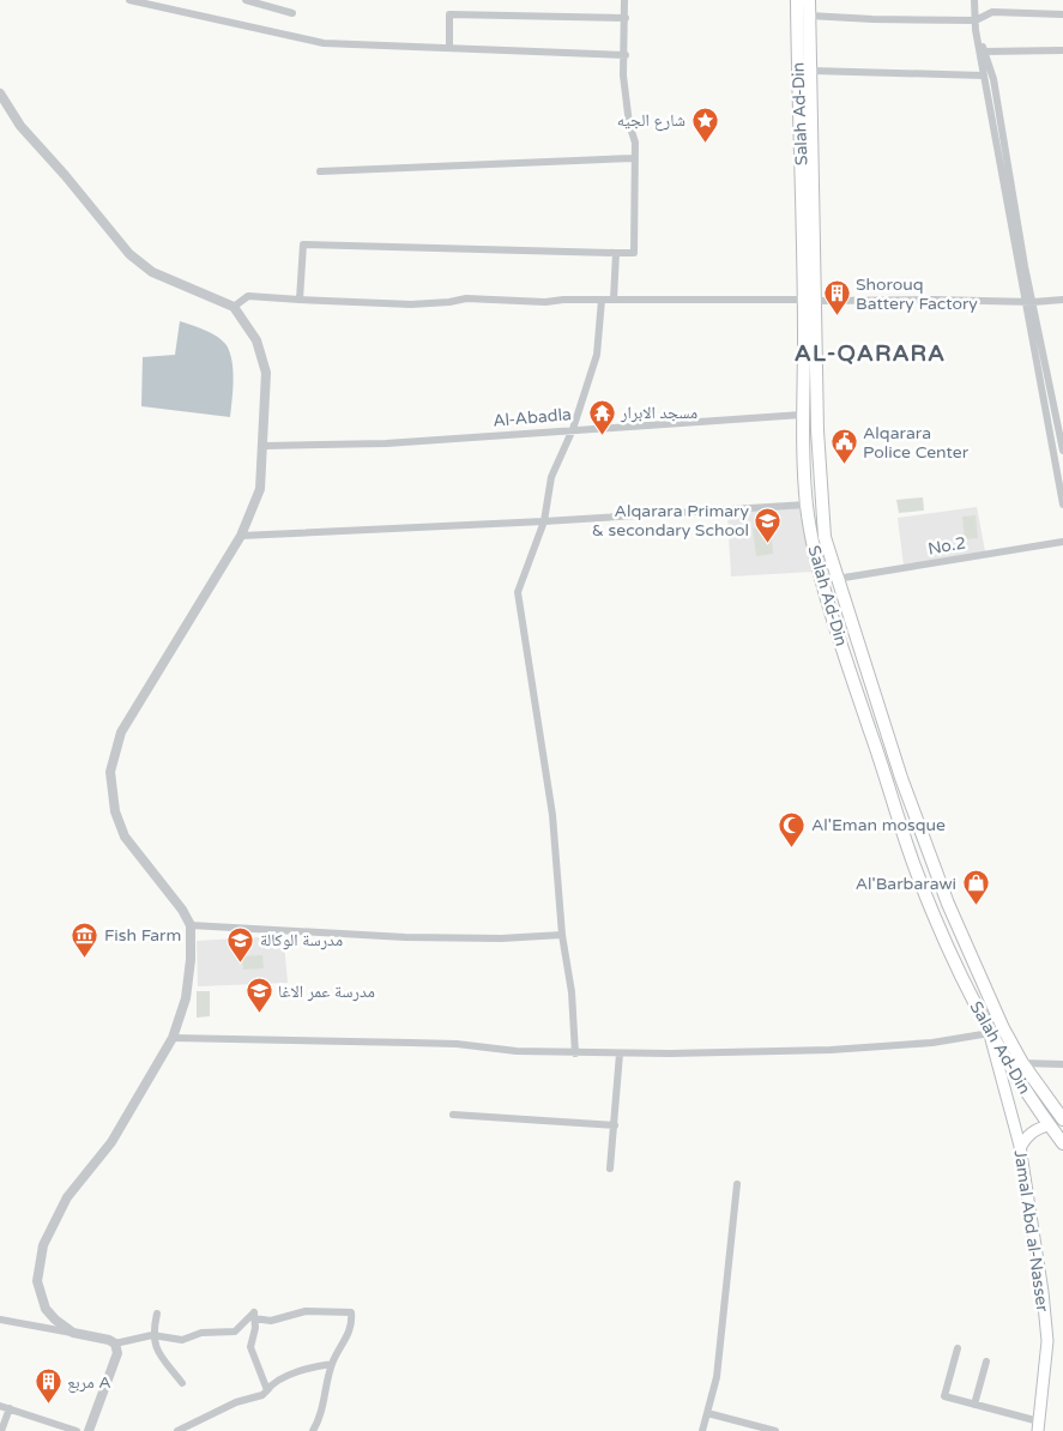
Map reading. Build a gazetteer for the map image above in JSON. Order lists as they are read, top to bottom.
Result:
{
  "streets": {
    "highway": ["Salah Ad-Din"],
    "main road": ["Jamal Abd al-Nasser"],
    "street": ["Al-Abadla", "No.2"]
  },
  "crossings": [
    ["Salah Ad-Din", "Al-Abadla"],
    ["Salah Ad-Din", "No.2"],
    ["Salah Ad-Din", "Jamal Abd al-Nasser"]
  ],
  "districts": ["AL-QARARA"],
  "places": {
    "place": ["شارع الجيه"],
    "building": ["Shorouq Battery Factory", "مربع A"],
    "temple": ["مسجد الابرار"],
    "public building": ["Alqarara Police Center"],
    "school or university": ["Alqarara Primary & secondary School", "مدرسة الوكالة", "مدرسة عمر الاغا"],
    "mosque": ["Al'Eman mosque"],
    "shop": ["Al'Barbarawi"],
    "museum": ["Fish Farm"]
  }
}
